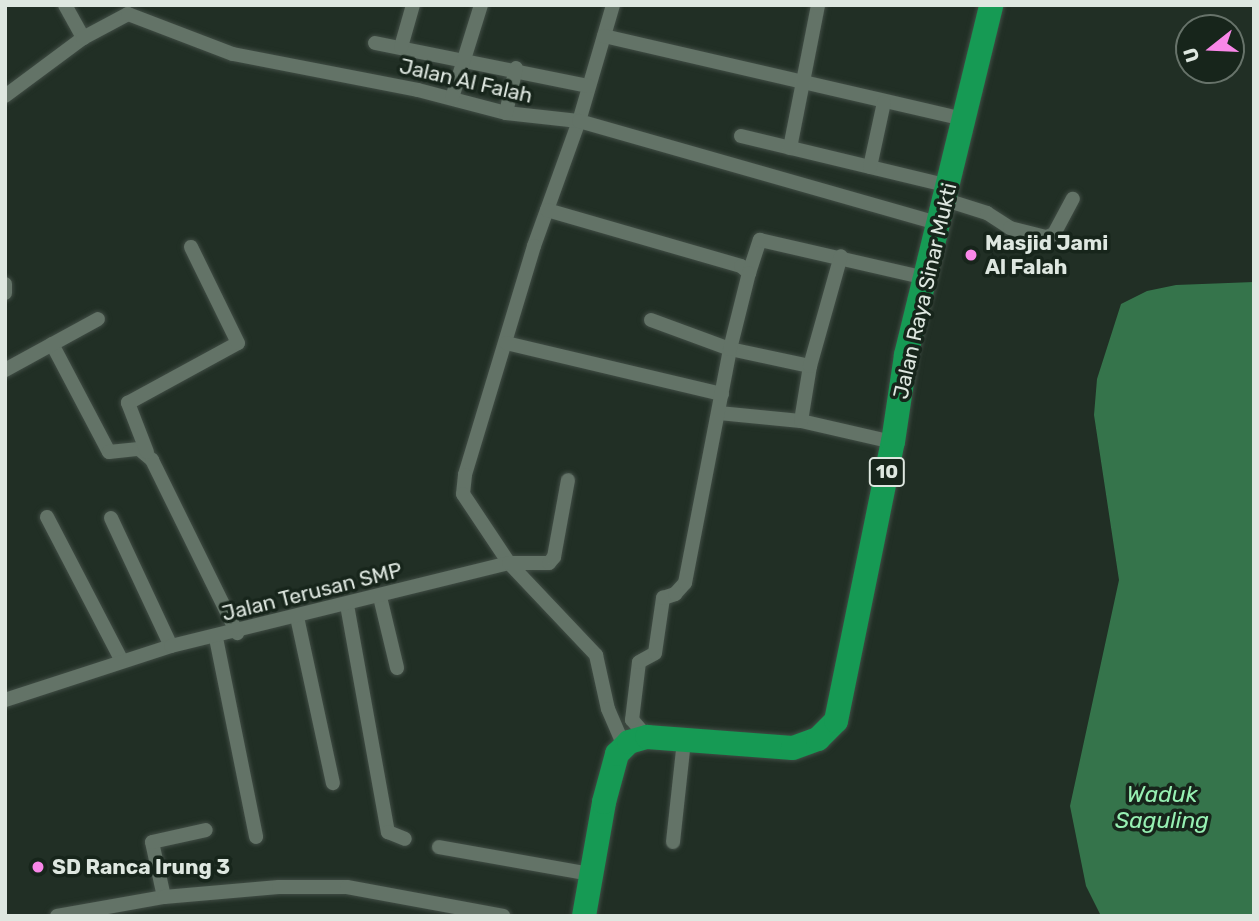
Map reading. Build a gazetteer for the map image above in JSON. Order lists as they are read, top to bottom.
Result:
{
  "streets": {
    "highway": ["Jalan Raya Sinar Mukti", "10"],
    "street": ["Jalan Al Falah", "Jalan Terusan SMP"]
  },
  "crossings": [
    ["Jalan Al Falah", "Jalan Raya Sinar Mukti"]
  ],
  "water": ["Waduk Saguling"],
  "places": ["Masjid Jami Al Falah", "SD Ranca Irung 3"],
  "north": "left"
}
